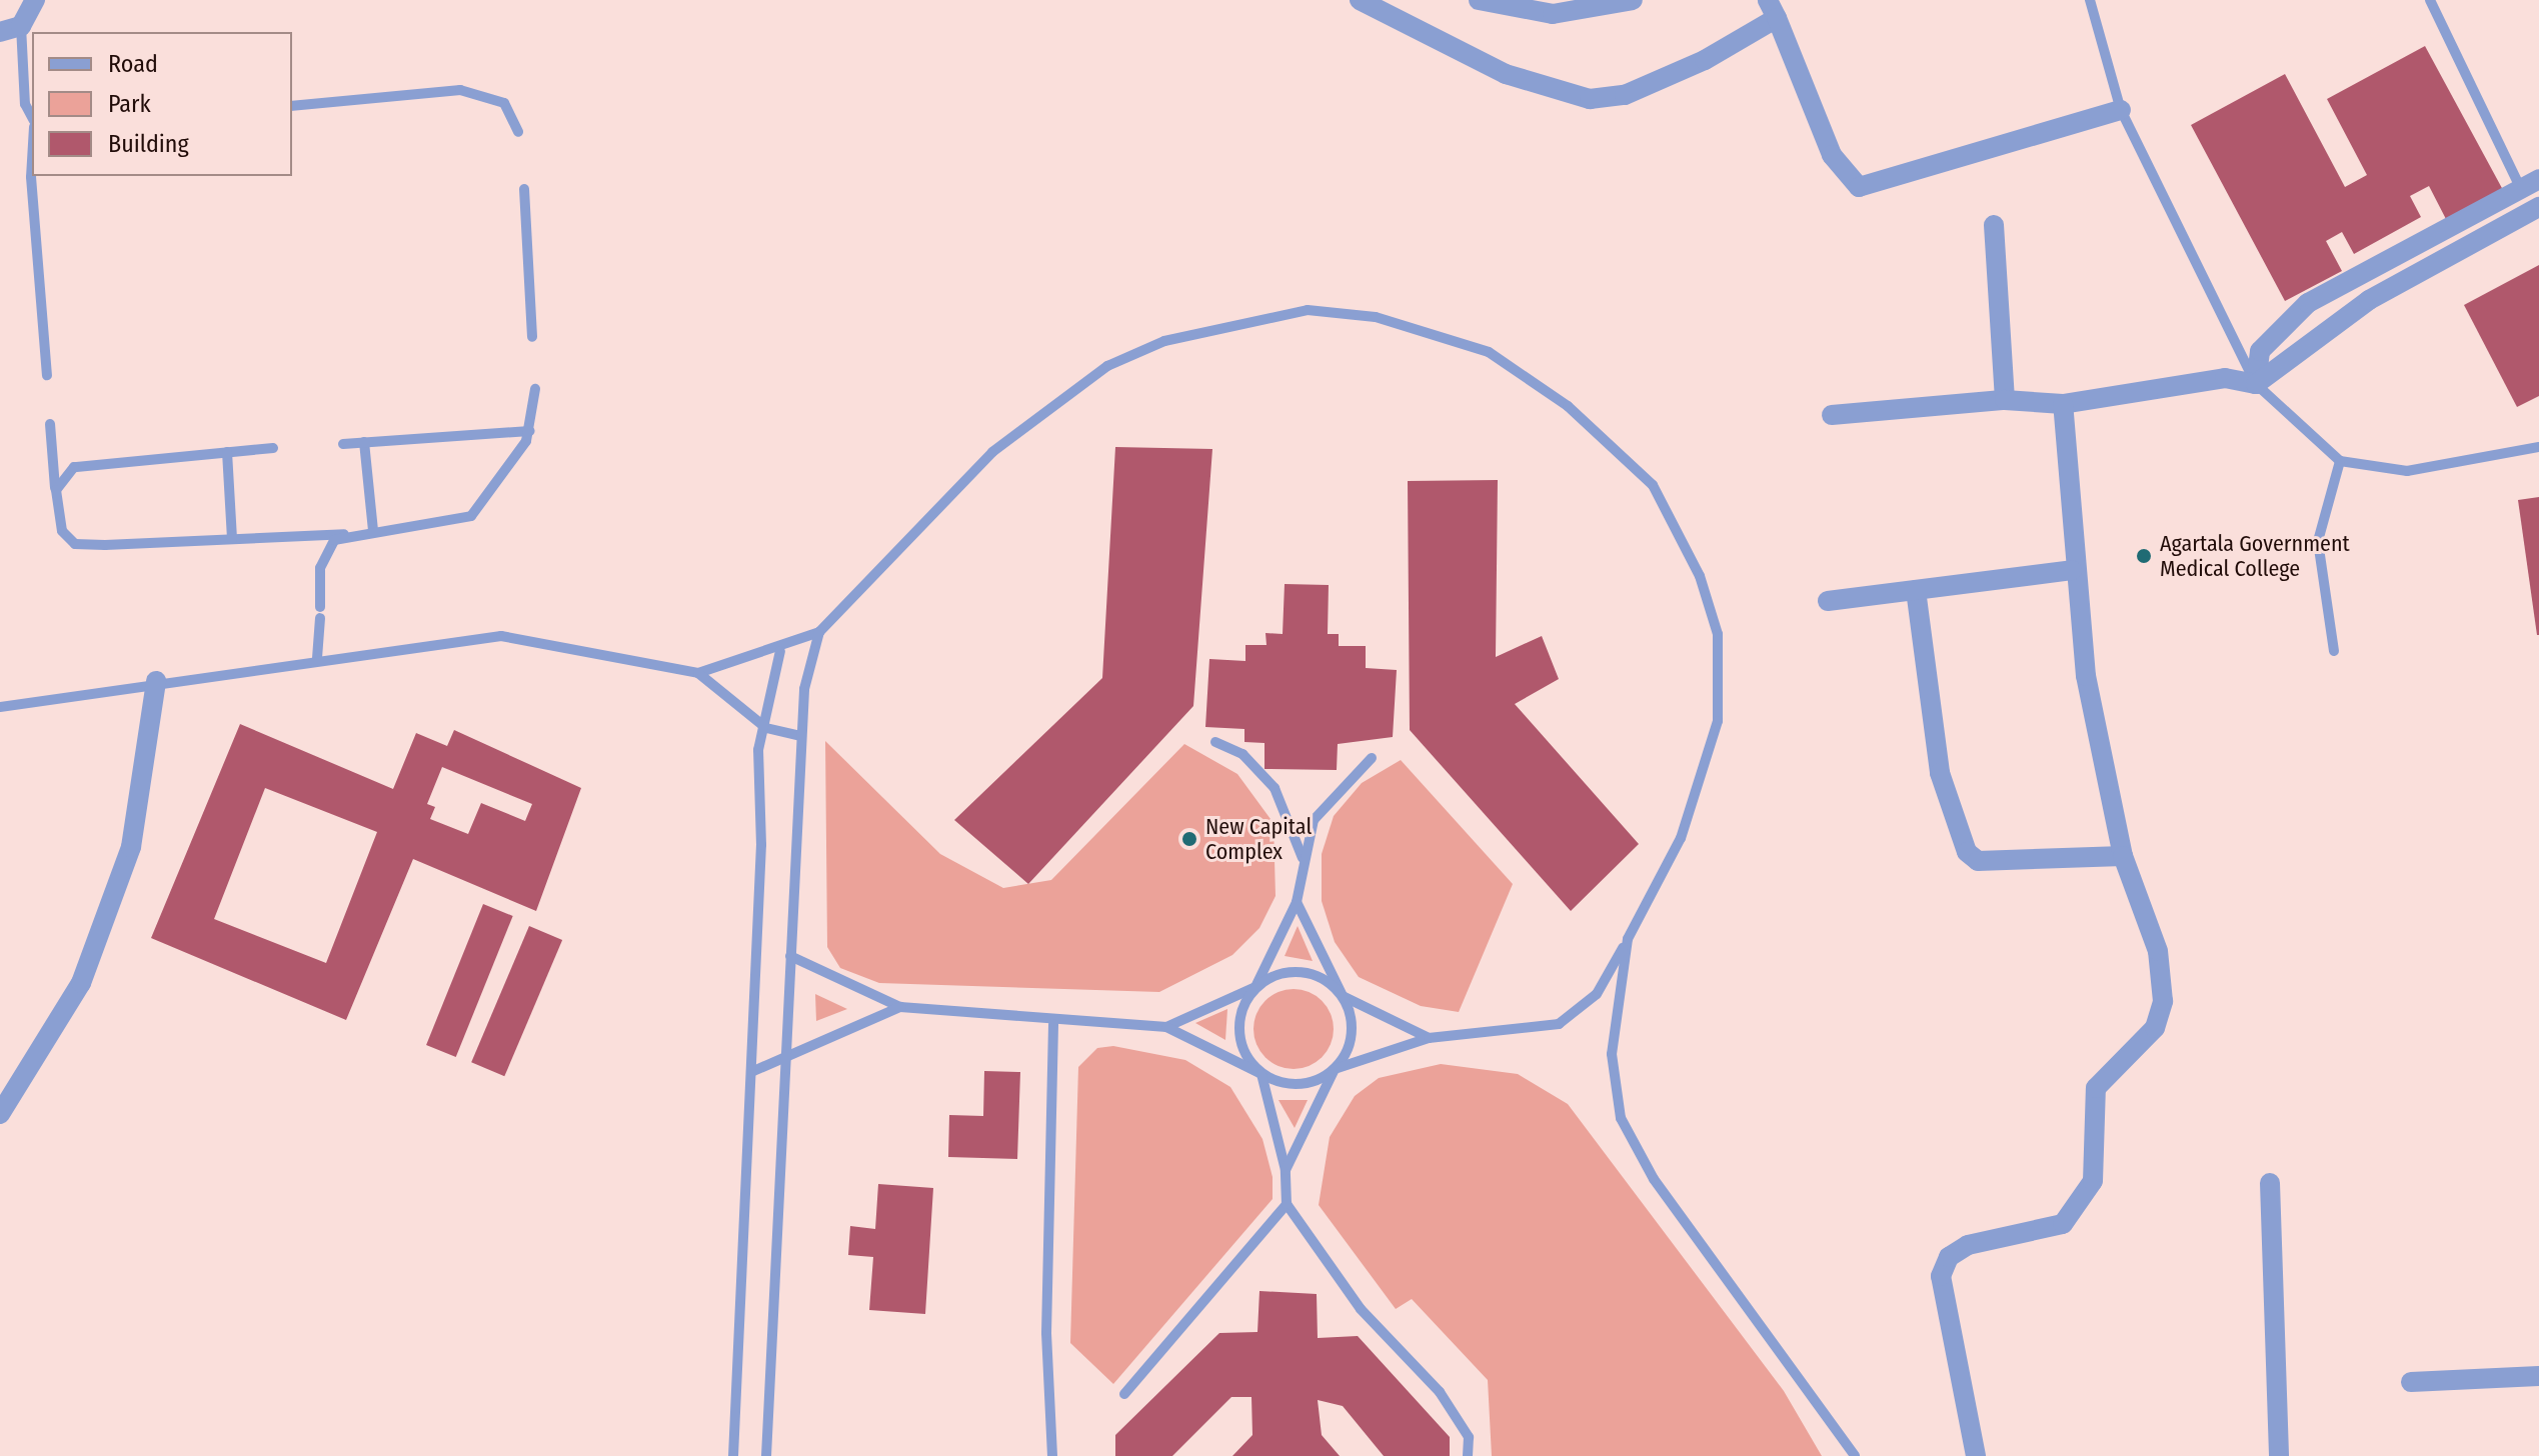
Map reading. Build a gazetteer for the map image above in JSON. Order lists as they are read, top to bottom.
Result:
{
  "places": ["Agartala Government Medical College", "New Capital Complex"],
  "legend": ["Road", "Park", "Building"]
}
